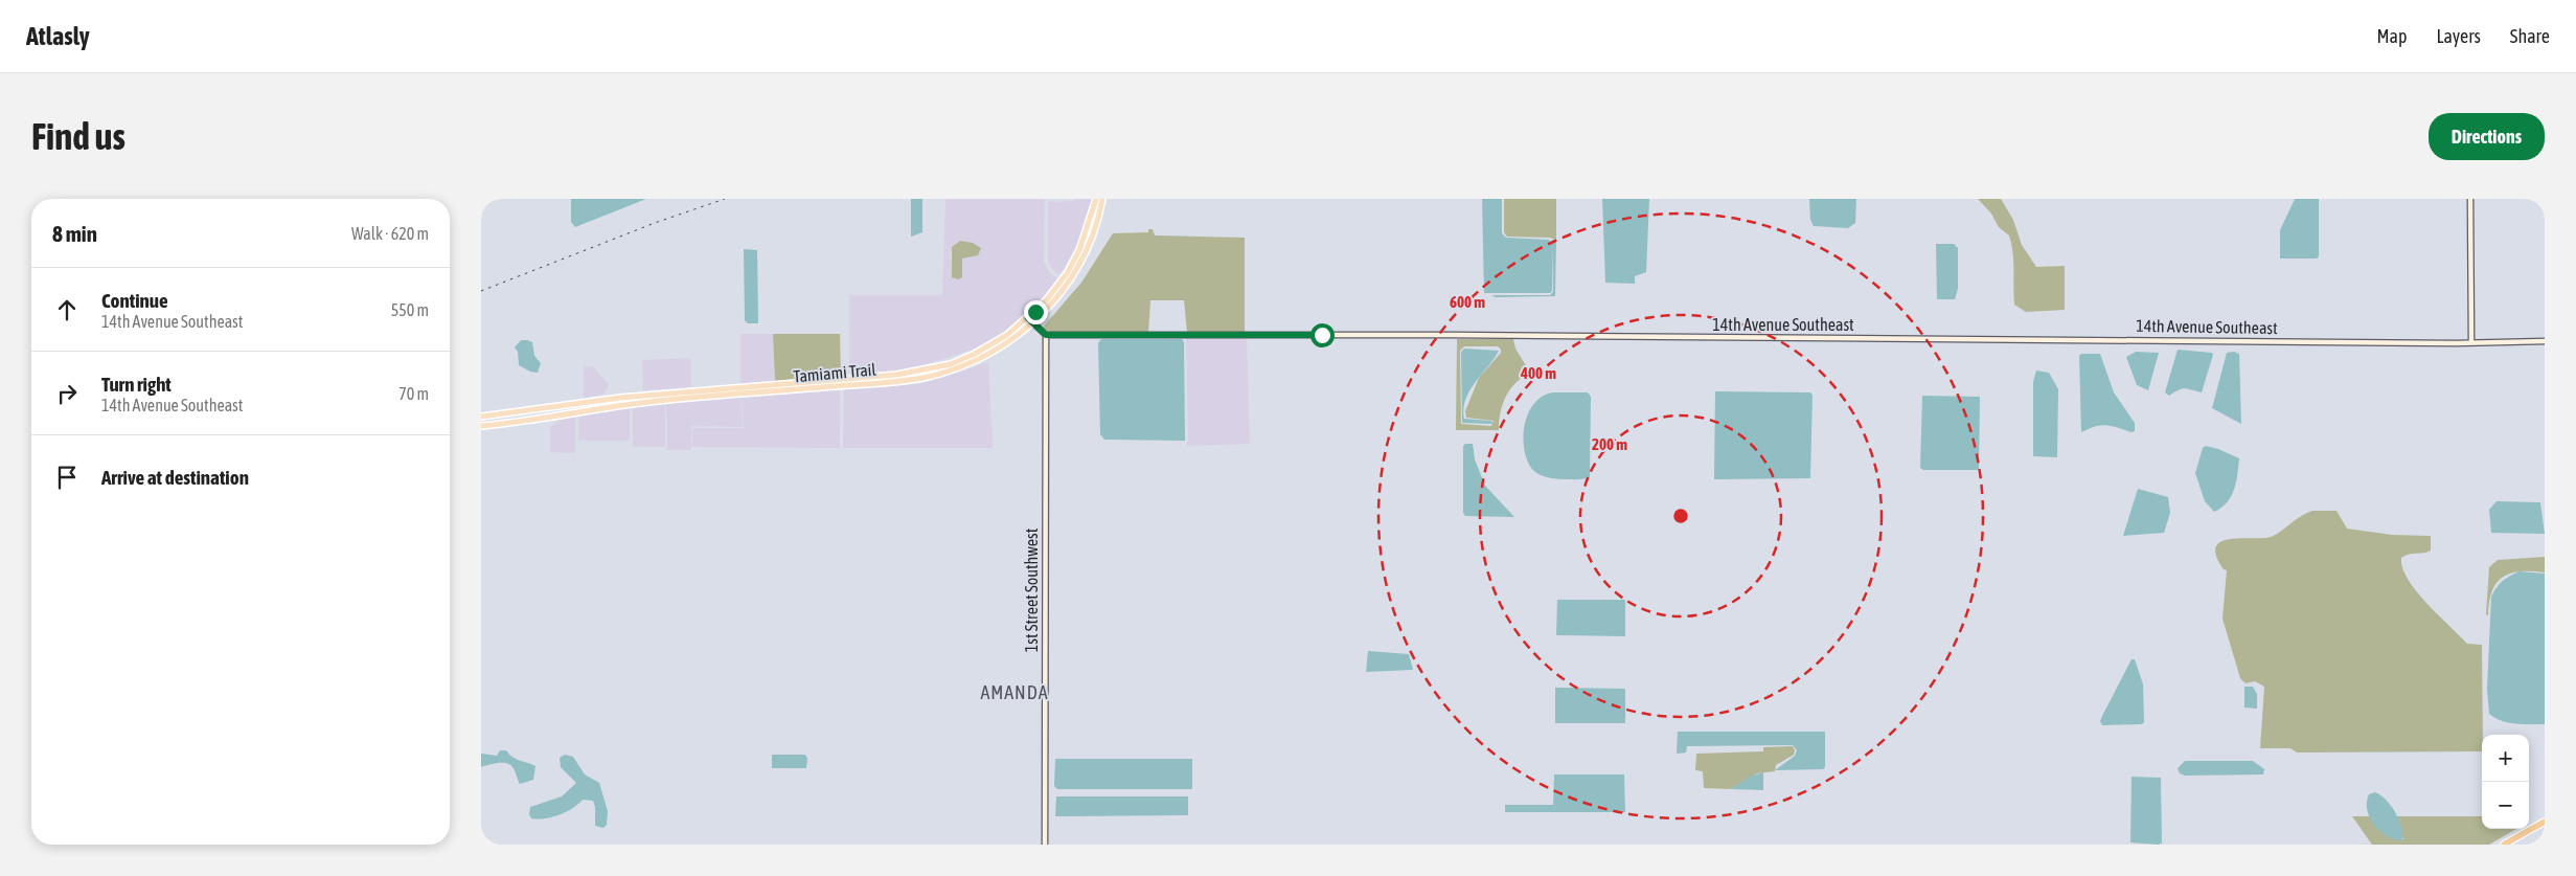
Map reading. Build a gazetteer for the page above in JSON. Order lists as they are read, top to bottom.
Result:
{
  "streets": {
    "main road": ["Tamiami Trail"],
    "street": ["14th Avenue Southeast", "1st Street Southwest"]
  },
  "crossings": [
    ["14th Avenue Southeast", "1st Street Southwest"]
  ],
  "districts": ["AMANDA"],
  "page": {
    "header": "Atlasly",
    "nav": ["Map", "Layers", "Share"],
    "buttons": "Directions",
    "title": "Find us",
    "heading": ["8 min", "Walk · 620 m"],
    "list": [
      ["Continue", "14th Avenue Southeast", "550 m"],
      ["Turn right", "14th Avenue Southeast", "70 m"],
      "Arrive at destination"
    ],
    "map_buttons": ["+", "−"]
  },
  "rings": ["600 m", "400 m", "200 m"]
}
